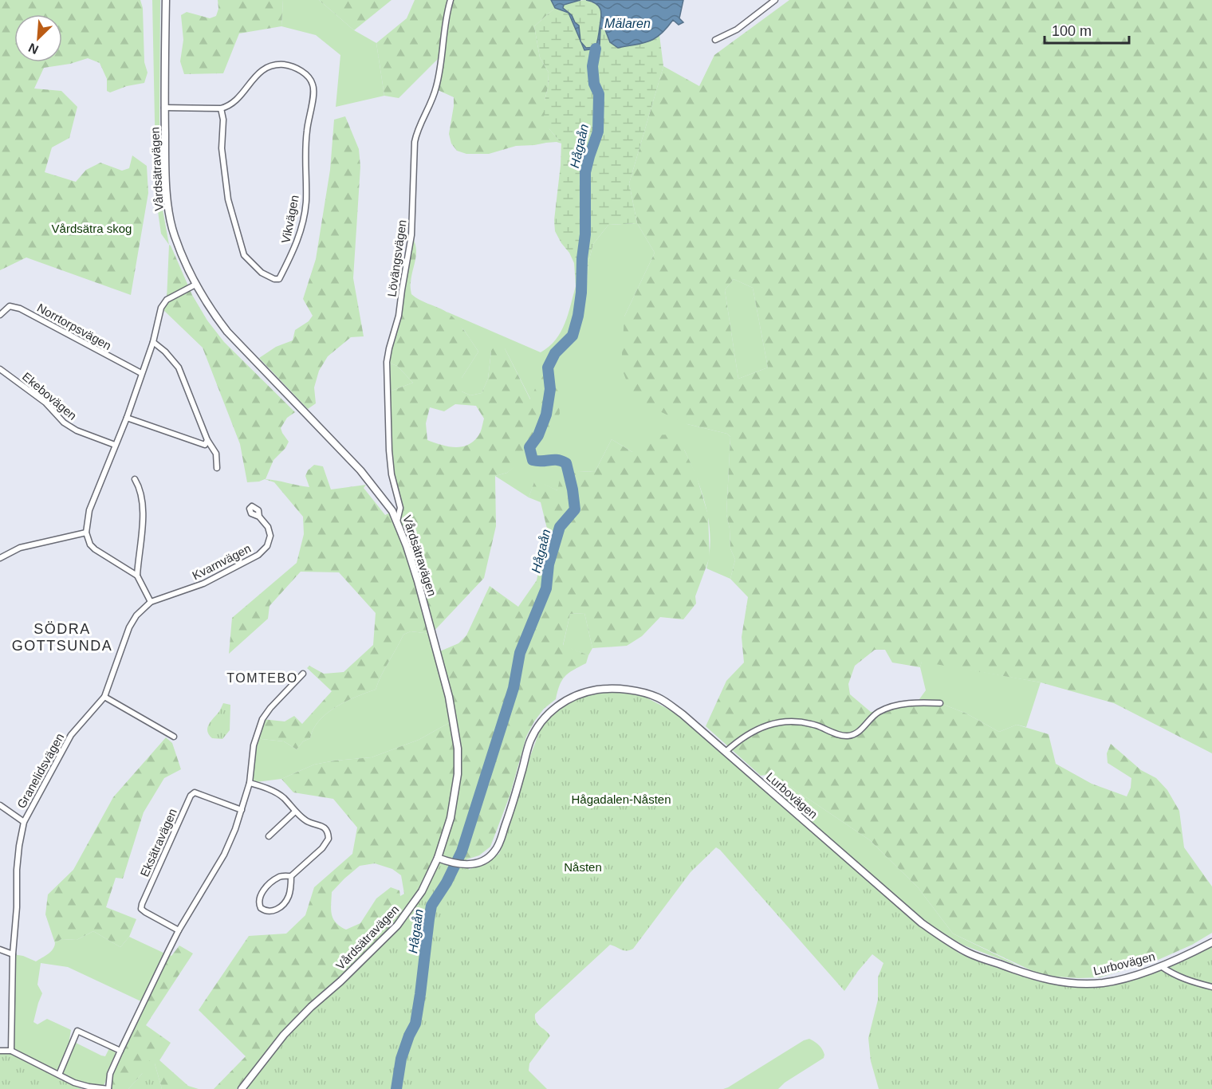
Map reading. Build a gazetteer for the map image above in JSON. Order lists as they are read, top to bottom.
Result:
{
  "streets": {
    "street": [
      "Vårdsätravägen",
      "Vikvägen",
      "Lövängsvägen",
      "Norrtorpsvägen",
      "Ekebovägen",
      "Kvarnvägen",
      "Granelidsvägen",
      "Lurbovägen",
      "Eksätravägen"
    ]
  },
  "crossings": [
    ["Vårdsätravägen", "Lövängsvägen"],
    ["Vårdsätravägen", "Lurbovägen"],
    ["Kvarnvägen", "Granelidsvägen"]
  ],
  "districts": ["SÖDRA GOTTSUNDA", "TOMTEBO"],
  "water": ["Mälaren", "Hågaån"],
  "parks": ["Vårdsätra skog", "Hågadalen-Nåsten", "Nåsten"],
  "scale_bar": "100 m",
  "north": "bottom left"
}
